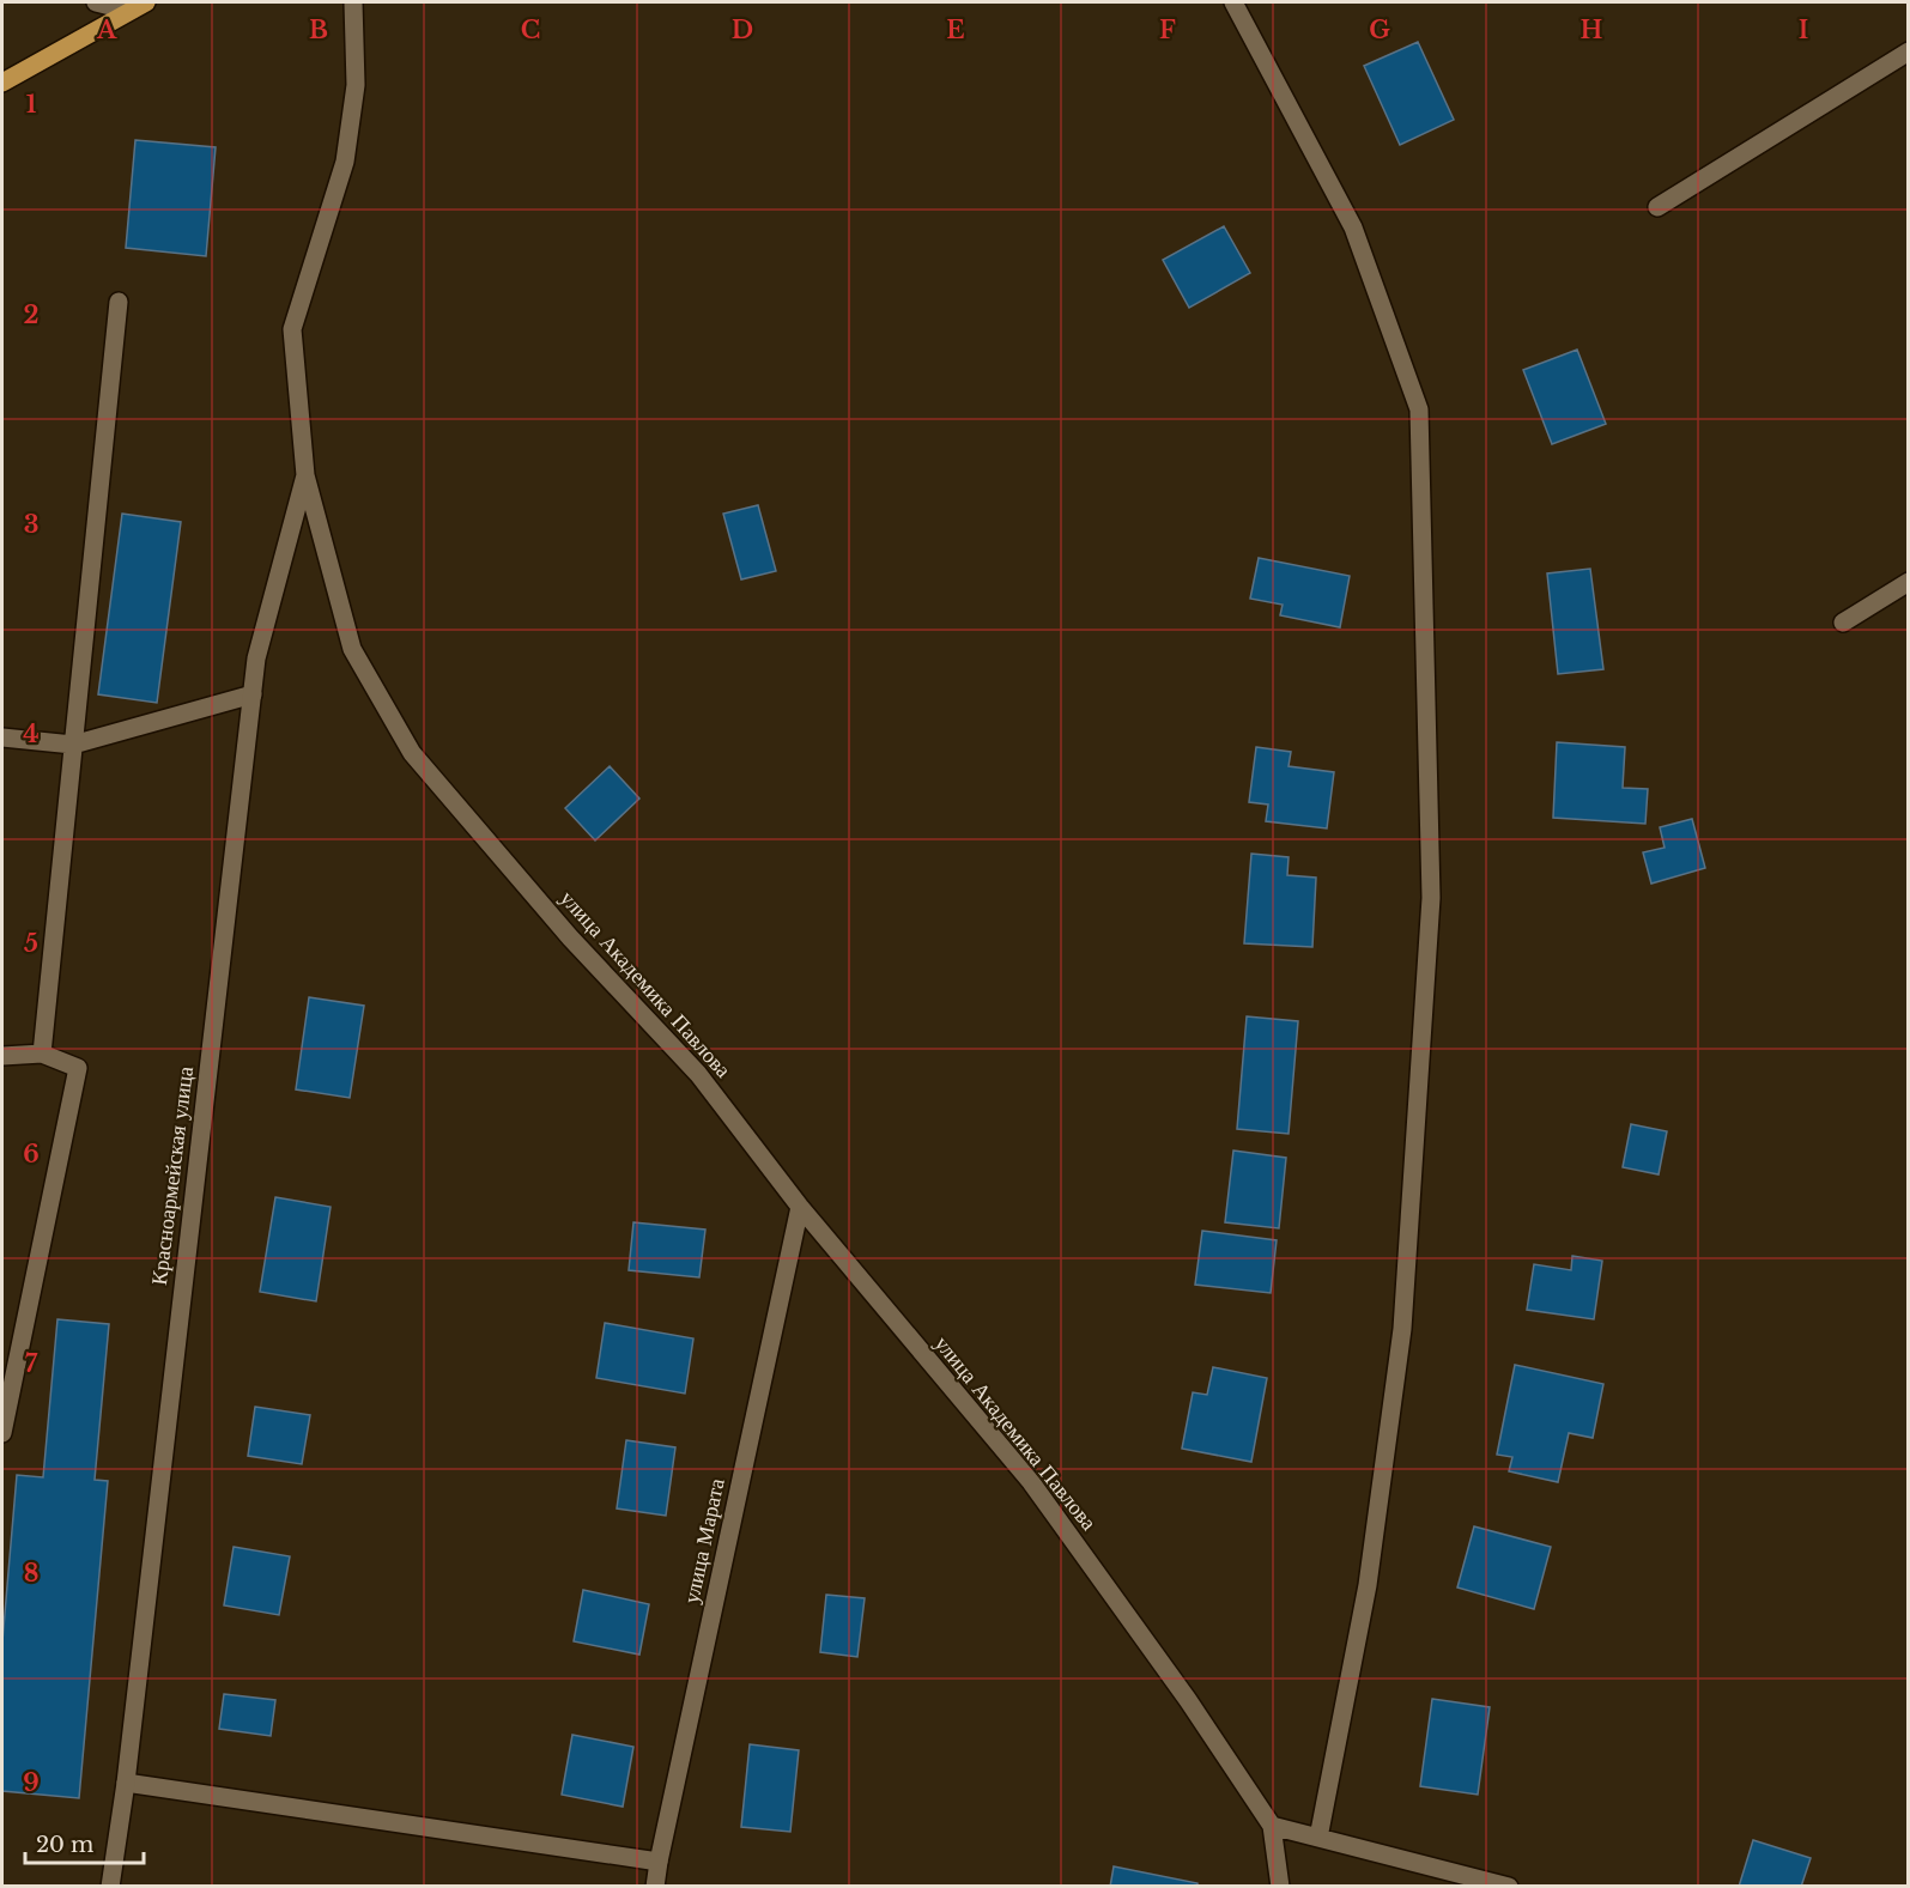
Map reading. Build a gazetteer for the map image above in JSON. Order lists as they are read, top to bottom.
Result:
{
  "streets": {
    "street": ["улица Академика Павлова", "Красноармейская улица", "улица Марата"]
  },
  "crossings": [
    ["улица Академика Павлова", "Красноармейская улица"],
    ["улица Академика Павлова", "улица Марата"]
  ],
  "scale_bar": "20 m",
  "grid": {
    "columns": [
      "A",
      "B",
      "C",
      "D",
      "E",
      "F",
      "G",
      "H",
      "I"
    ],
    "rows": [
      "1",
      "2",
      "3",
      "4",
      "5",
      "6",
      "7",
      "8",
      "9"
    ]
  }
}
